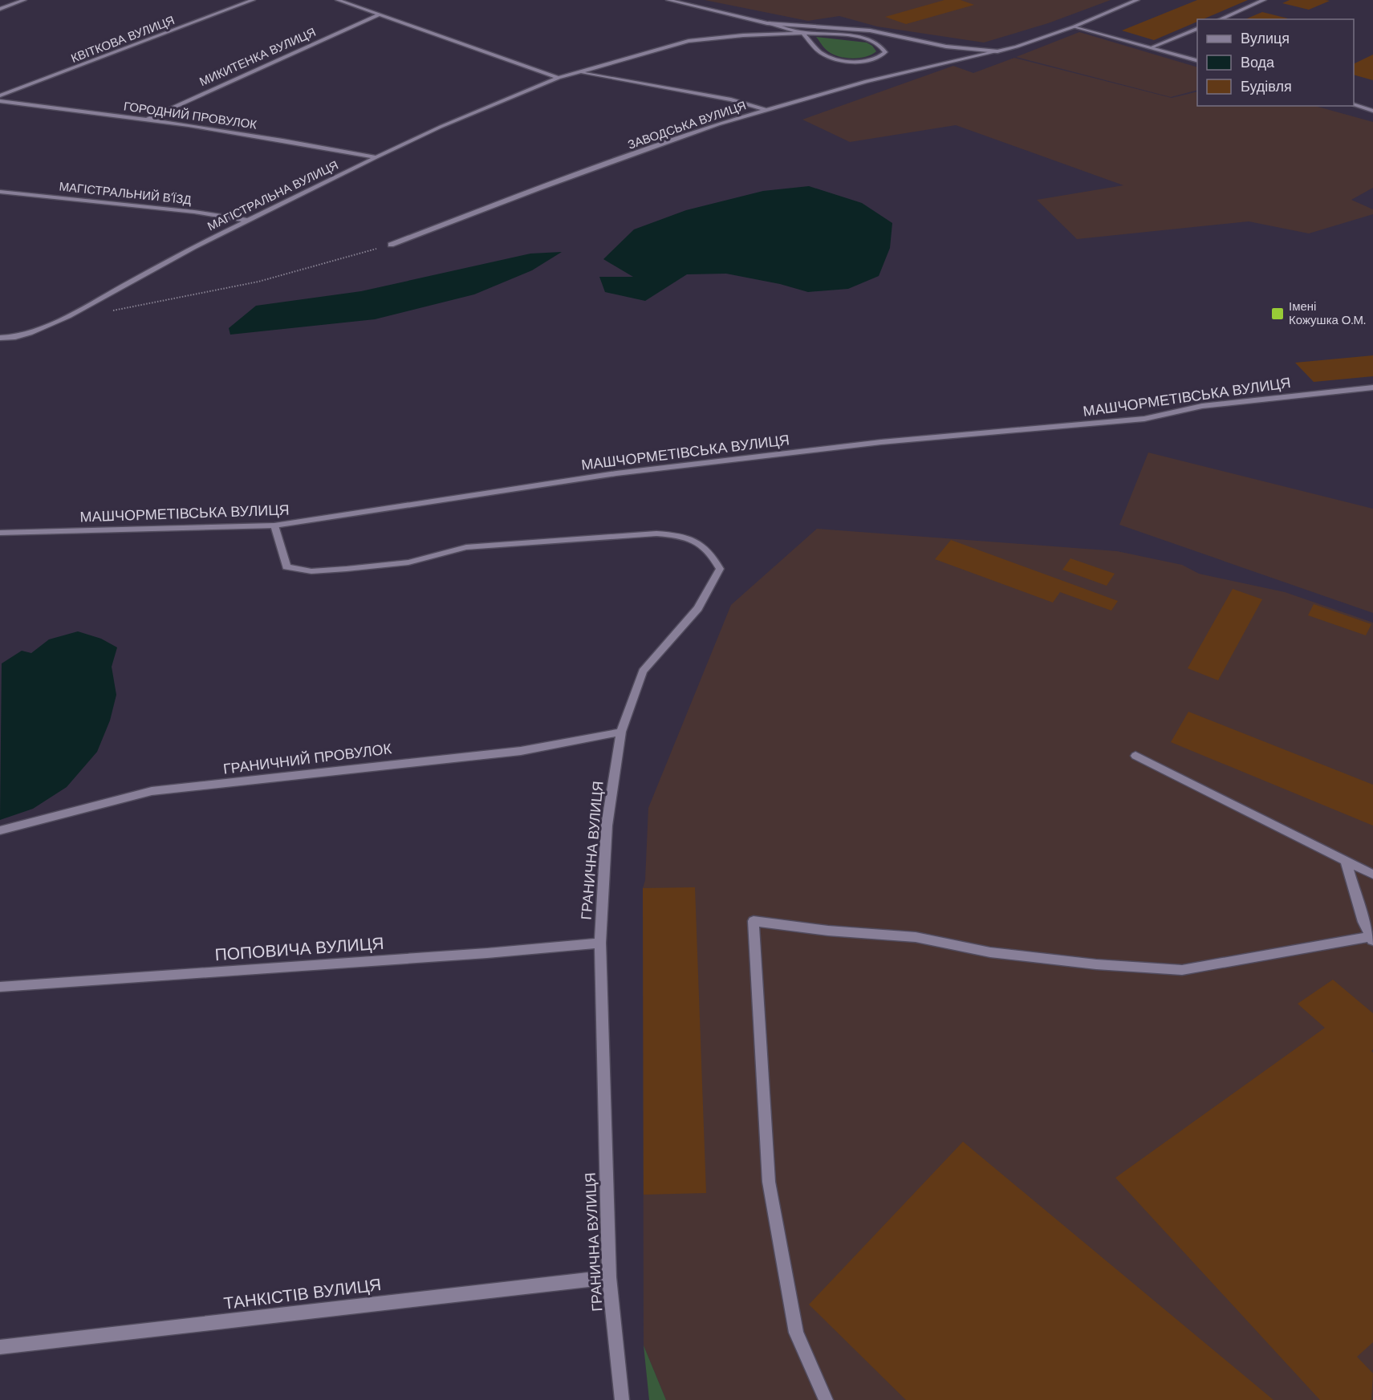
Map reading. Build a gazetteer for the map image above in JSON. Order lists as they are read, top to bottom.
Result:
{
  "streets": {
    "street": [
      "КВІТКОВА ВУЛИЦЯ",
      "МИКИТЕНКА ВУЛИЦЯ",
      "ГОРОДНИЙ ПРОВУЛОК",
      "ЗАВОДСЬКА ВУЛИЦЯ",
      "МАГІСТРАЛЬНИЙ В'ЇЗД",
      "МАГІСТРАЛЬНА ВУЛИЦЯ",
      "МАШЧОРМЕТІВСЬКА ВУЛИЦЯ",
      "ГРАНИЧНИЙ ПРОВУЛОК",
      "ГРАНИЧНА ВУЛИЦЯ",
      "ПОПОВИЧА ВУЛИЦЯ",
      "ТАНКІСТІВ ВУЛИЦЯ"
    ]
  },
  "crossings": [
    ["МИКИТЕНКА ВУЛИЦЯ", "ГОРОДНИЙ ПРОВУЛОК"],
    ["ГОРОДНИЙ ПРОВУЛОК", "МАГІСТРАЛЬНА ВУЛИЦЯ"],
    ["ЗАВОДСЬКА ВУЛИЦЯ", "МАГІСТРАЛЬНА ВУЛИЦЯ"],
    ["МАГІСТРАЛЬНИЙ В'ЇЗД", "МАГІСТРАЛЬНА ВУЛИЦЯ"],
    ["МАШЧОРМЕТІВСЬКА ВУЛИЦЯ", "ГРАНИЧНА ВУЛИЦЯ"],
    ["ГРАНИЧНИЙ ПРОВУЛОК", "ГРАНИЧНА ВУЛИЦЯ"],
    ["ГРАНИЧНА ВУЛИЦЯ", "ПОПОВИЧА ВУЛИЦЯ"],
    ["ГРАНИЧНА ВУЛИЦЯ", "ТАНКІСТІВ ВУЛИЦЯ"]
  ],
  "places": {
    "transit": ["Імені Кожушка О.М."]
  },
  "legend": ["Вулиця", "Вода", "Будівля"]
}
